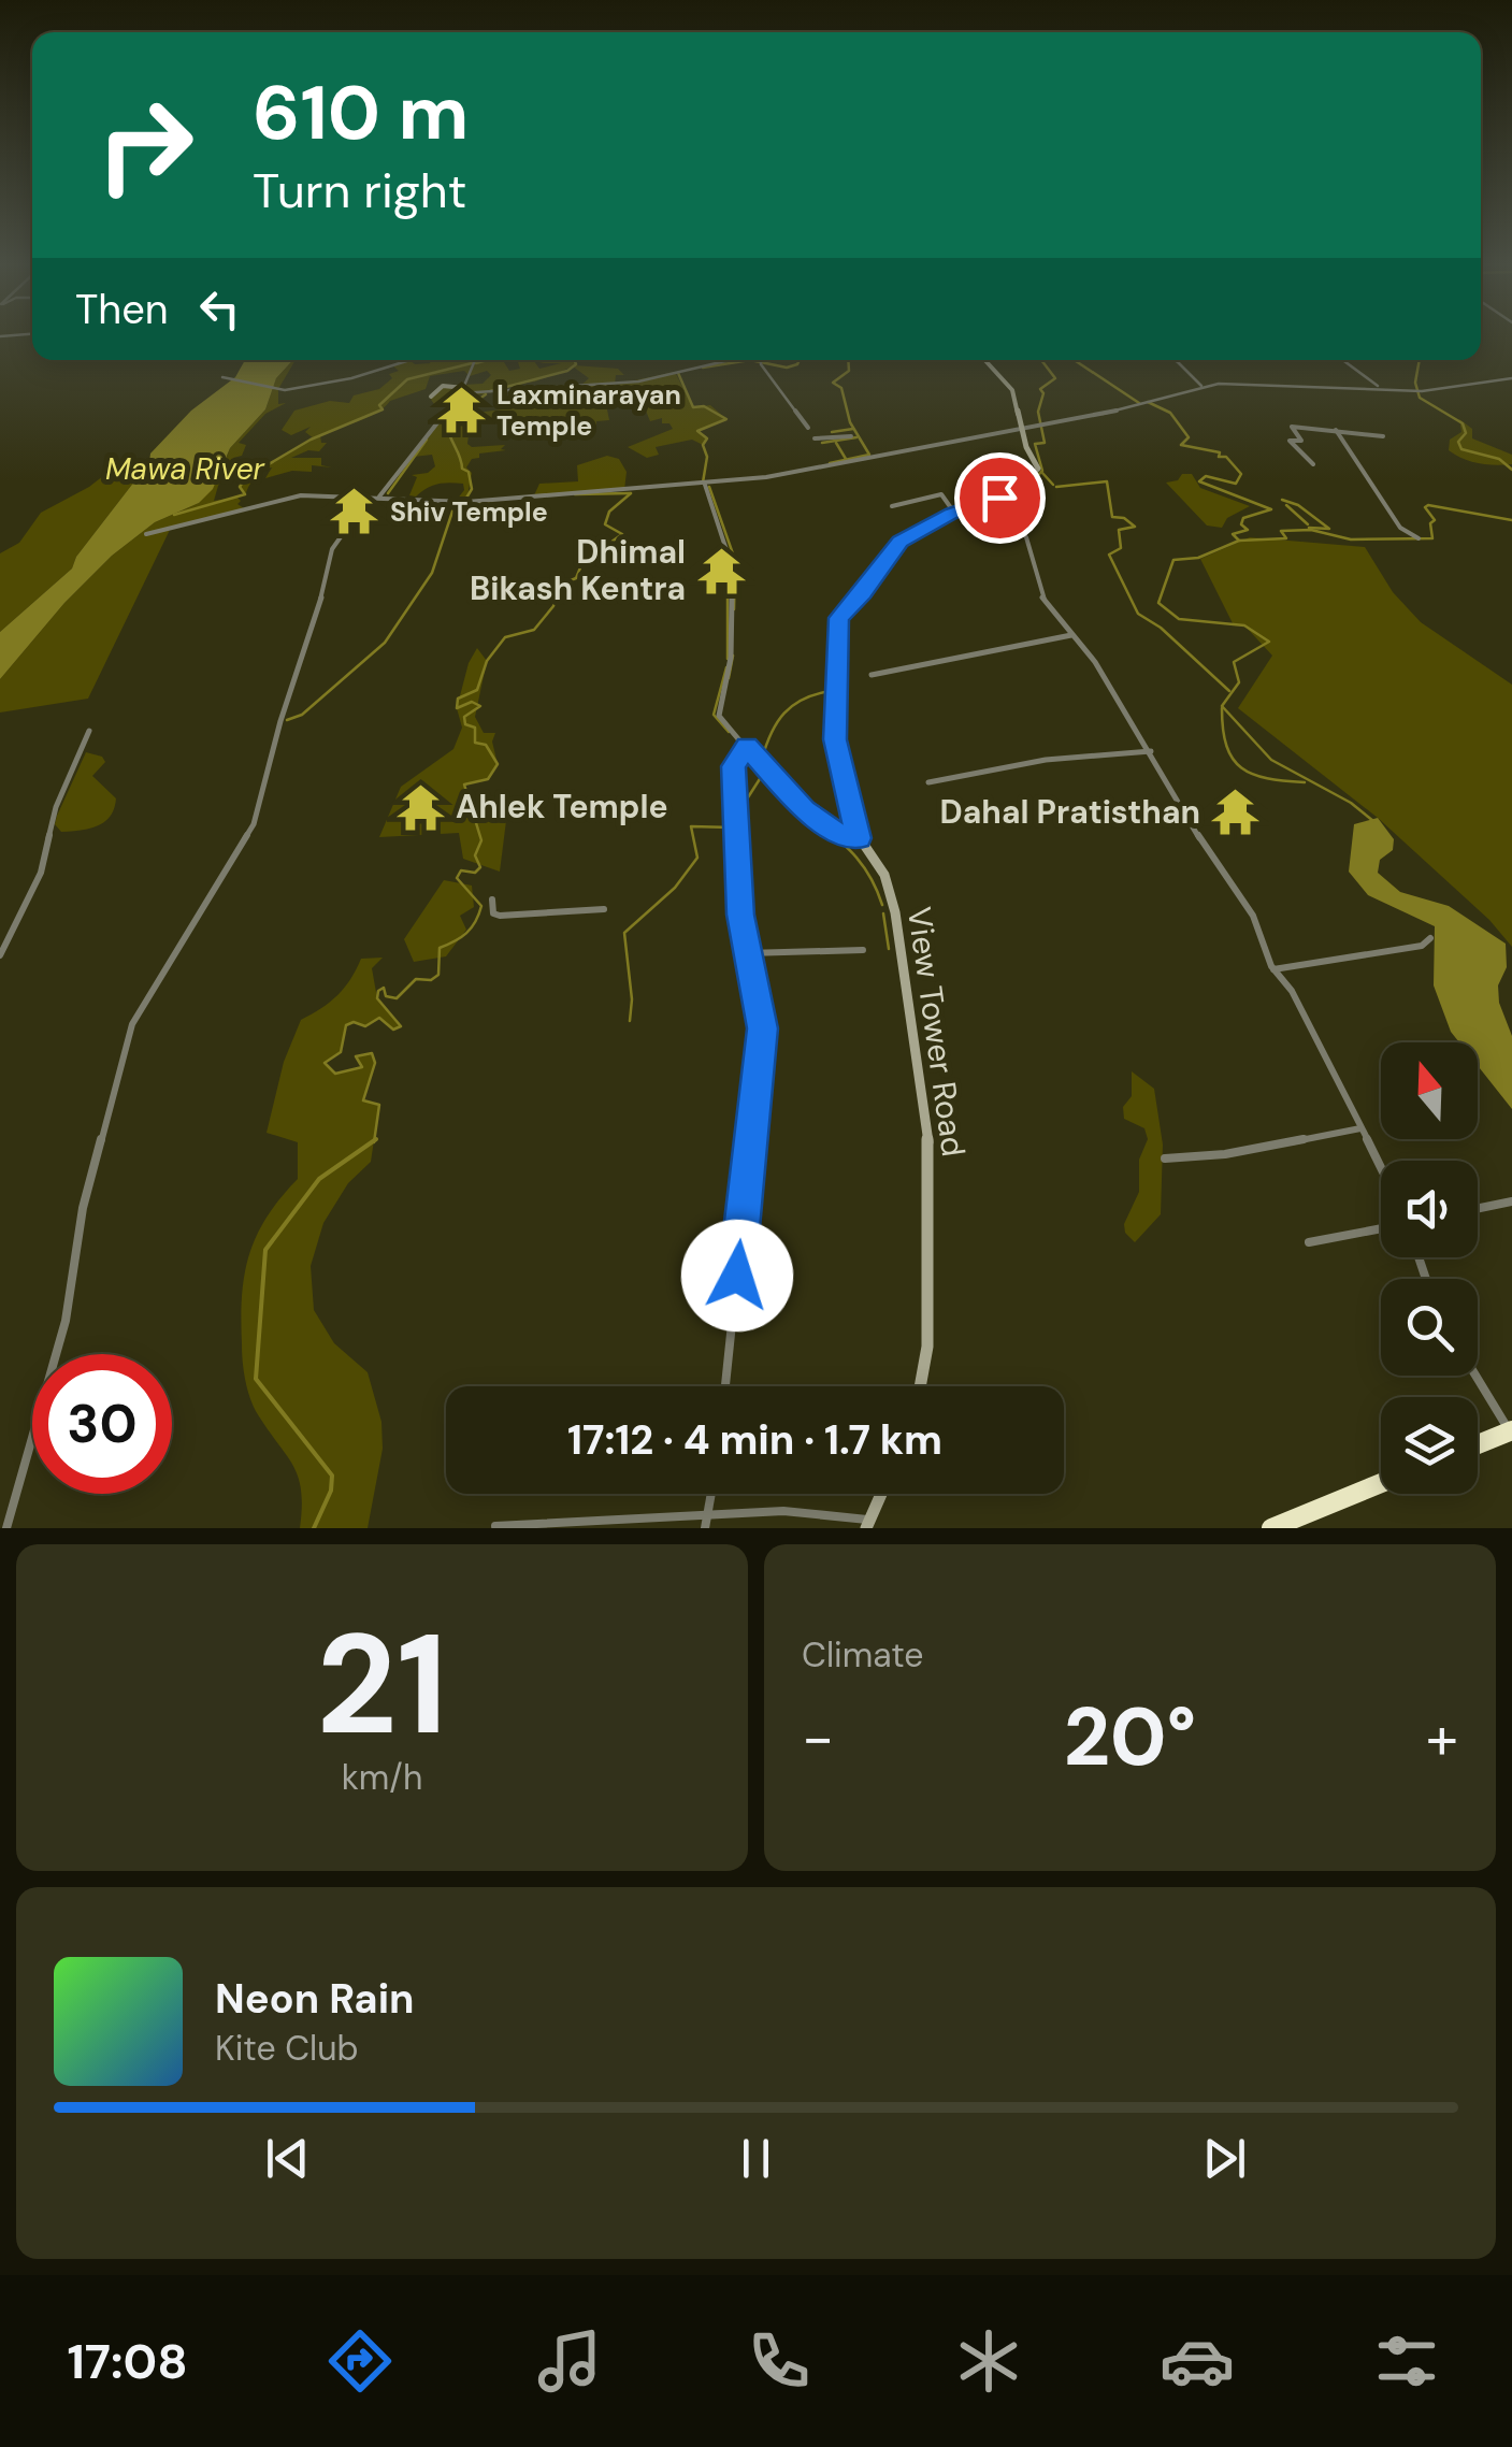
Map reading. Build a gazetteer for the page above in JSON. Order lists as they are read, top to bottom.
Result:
{
  "streets": {
    "street": ["View Tower Road"]
  },
  "water": ["Mawa River"],
  "places": {
    "temple": [
      "Laxminarayan Temple",
      "Shiv Temple",
      "Dhimal Bikash Kentra",
      "Ahlek Temple",
      "Dahal Pratisthan"
    ]
  },
  "north": "top",
  "page": {
    "turn": ["610 m", "Turn right"],
    "then": "Then",
    "limit": "30",
    "trip": "17:12 · 4 min · 1.7 km",
    "tile": [
      ["21", "km/h"],
      "Climate"
    ],
    "heat": ["−", "20°", "+"],
    "song": ["Neon Rain", "Kite Club"],
    "tabs": "17:08"
  }
}
